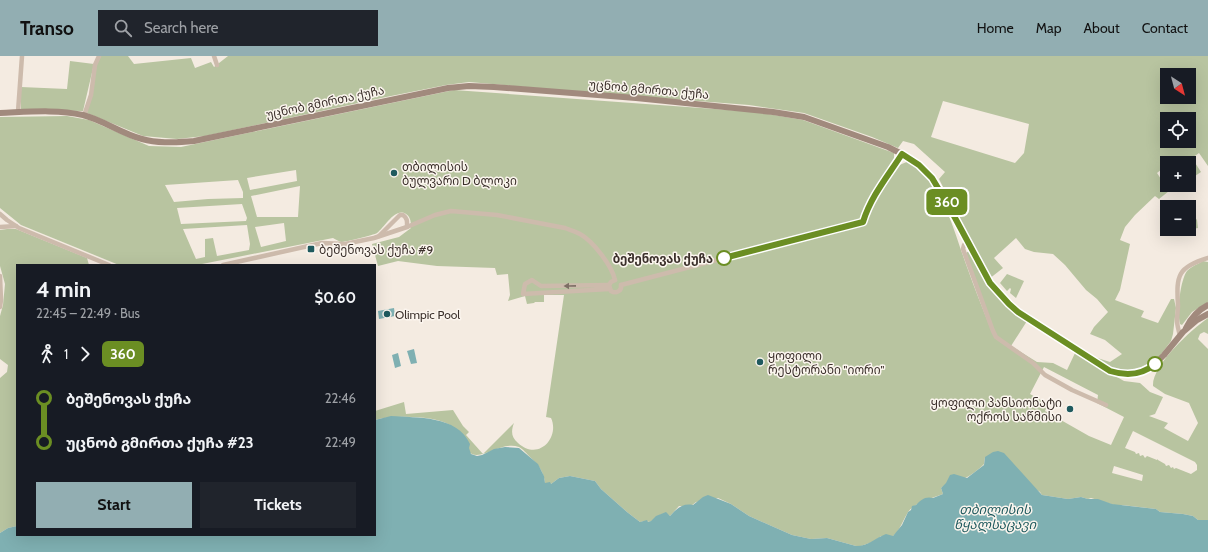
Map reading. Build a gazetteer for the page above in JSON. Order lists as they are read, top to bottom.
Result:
{
  "streets": {
    "main road": ["უცნობ გმირთა ქუჩა"]
  },
  "water": ["თბილისის წყალსაცავი"],
  "places": {
    "other": [
      "თბილისის ბულვარი D ბლოკი",
      "ბეშენოვას ქუჩა",
      "Olimpic Pool",
      "ყოფილი რესტორანი \"იორი\"",
      "ყოფილი პანსიონატი ოქროს საწმისი"
    ],
    "transit": ["ბეშენოვას ქუჩა #9"]
  },
  "lines": ["bus line 360"],
  "north": "bottom right",
  "page": {
    "header": "Transo",
    "search": "Search here",
    "nav": [
      "Home",
      "Map",
      "About",
      "Contact"
    ],
    "on_map": "360",
    "map_buttons": ["+", "−"],
    "heading": ["4 min", "22:45 – 22:49 · Bus", "$0.60"],
    "legs": ["1", "360"],
    "list": [
      {
        "name": "ბეშენოვას ქუჩა",
        "value": "22:46"
      },
      {
        "name": "უცნობ გმირთა ქუჩა #23",
        "value": "22:49"
      }
    ],
    "buttons": ["Start", "Tickets"]
  }
}
